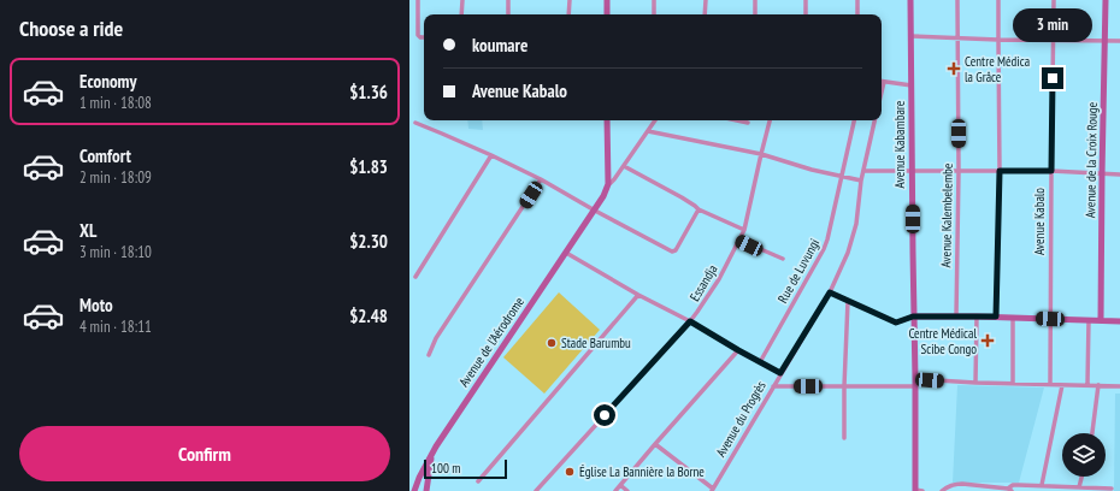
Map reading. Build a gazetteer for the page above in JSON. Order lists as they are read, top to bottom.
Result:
{
  "streets": {
    "street": [
      "Avenue Kabambare",
      "Avenue de la Croix Rouge",
      "Avenue Kalembelembe",
      "Avenue Kabalo",
      "Rue de Luvungi",
      "Essandja",
      "Avenue de l’Aérodrome",
      "Avenue du Progrès"
    ]
  },
  "places": {
    "health": ["Centre Médica la Grâce", "Centre Médical Scibe Congo"],
    "other": ["Stade Barumbu", "Église La Bannière la Borne"]
  },
  "scale_bar": "100 m",
  "page": {
    "heading": "Choose a ride",
    "bubble": "3 min",
    "banner": ["koumare", "Avenue Kabalo"],
    "list": [
      {
        "name": "Economy",
        "note": "1 min · 18:08",
        "value": "$1.36"
      },
      {
        "name": "Comfort",
        "note": "2 min · 18:09",
        "value": "$1.83"
      },
      {
        "name": "XL",
        "note": "3 min · 18:10",
        "value": "$2.30"
      },
      {
        "name": "Moto",
        "note": "4 min · 18:11",
        "value": "$2.48"
      }
    ],
    "buttons": "Confirm",
    "scale": "100 m"
  }
}
